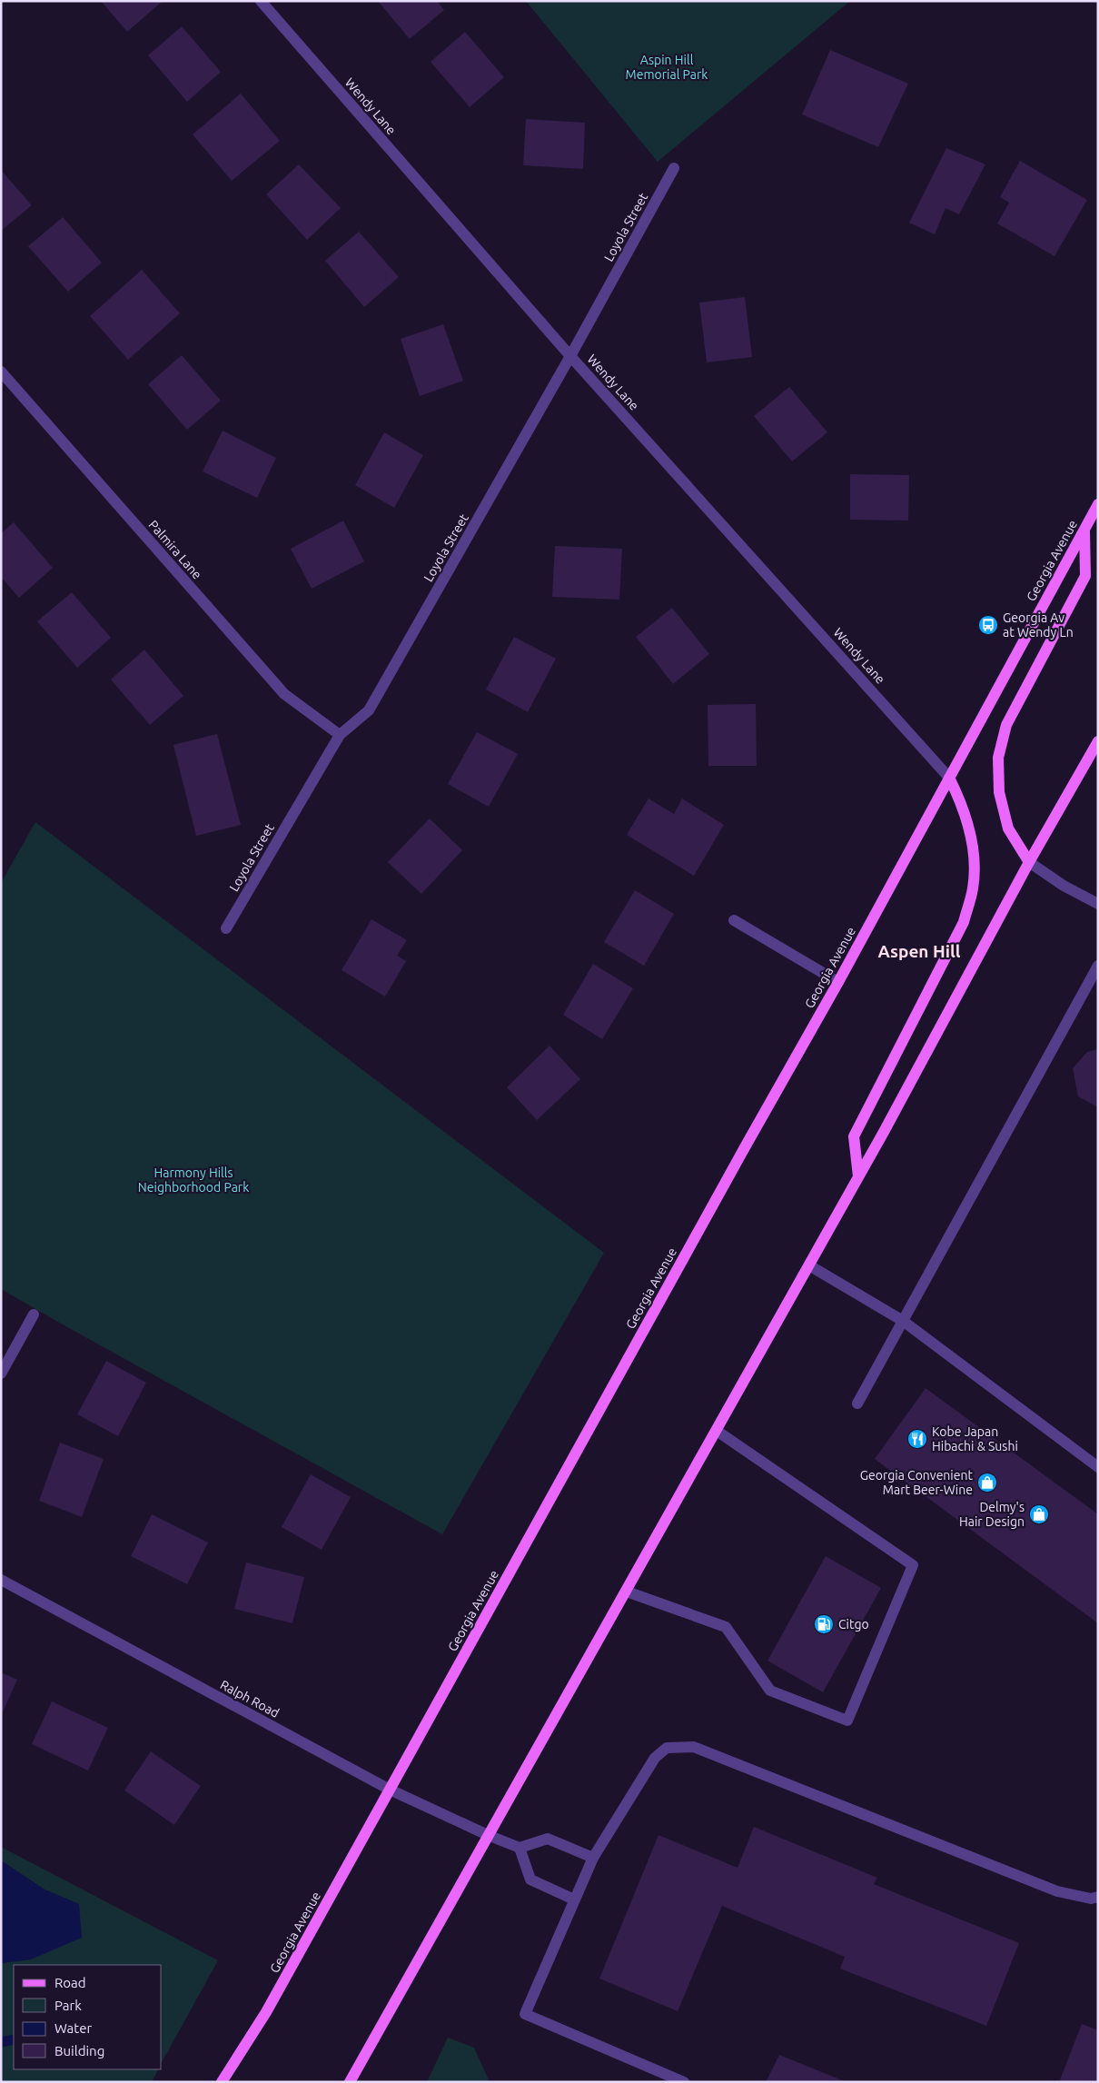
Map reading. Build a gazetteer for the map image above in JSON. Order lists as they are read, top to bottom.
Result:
{
  "streets": {
    "main road": ["Georgia Avenue"],
    "street": [
      "Wendy Lane",
      "Loyola Street",
      "Palmira Lane",
      "Ralph Road"
    ]
  },
  "crossings": [
    ["Wendy Lane", "Loyola Street"],
    ["Wendy Lane", "Georgia Avenue"],
    ["Loyola Street", "Palmira Lane"],
    ["Georgia Avenue", "Ralph Road"]
  ],
  "districts": ["Aspen Hill"],
  "parks": ["Aspin Hill Memorial Park", "Harmony Hills Neighborhood Park"],
  "places": {
    "bus stop": ["Georgia Av at Wendy Ln"],
    "restaurant": ["Kobe Japan Hibachi & Sushi"],
    "shop": ["Georgia Convenient Mart Beer-Wine", "Delmy's Hair Design"],
    "fuel station": ["Citgo"]
  },
  "legend": [
    "Road",
    "Park",
    "Water",
    "Building"
  ]
}
